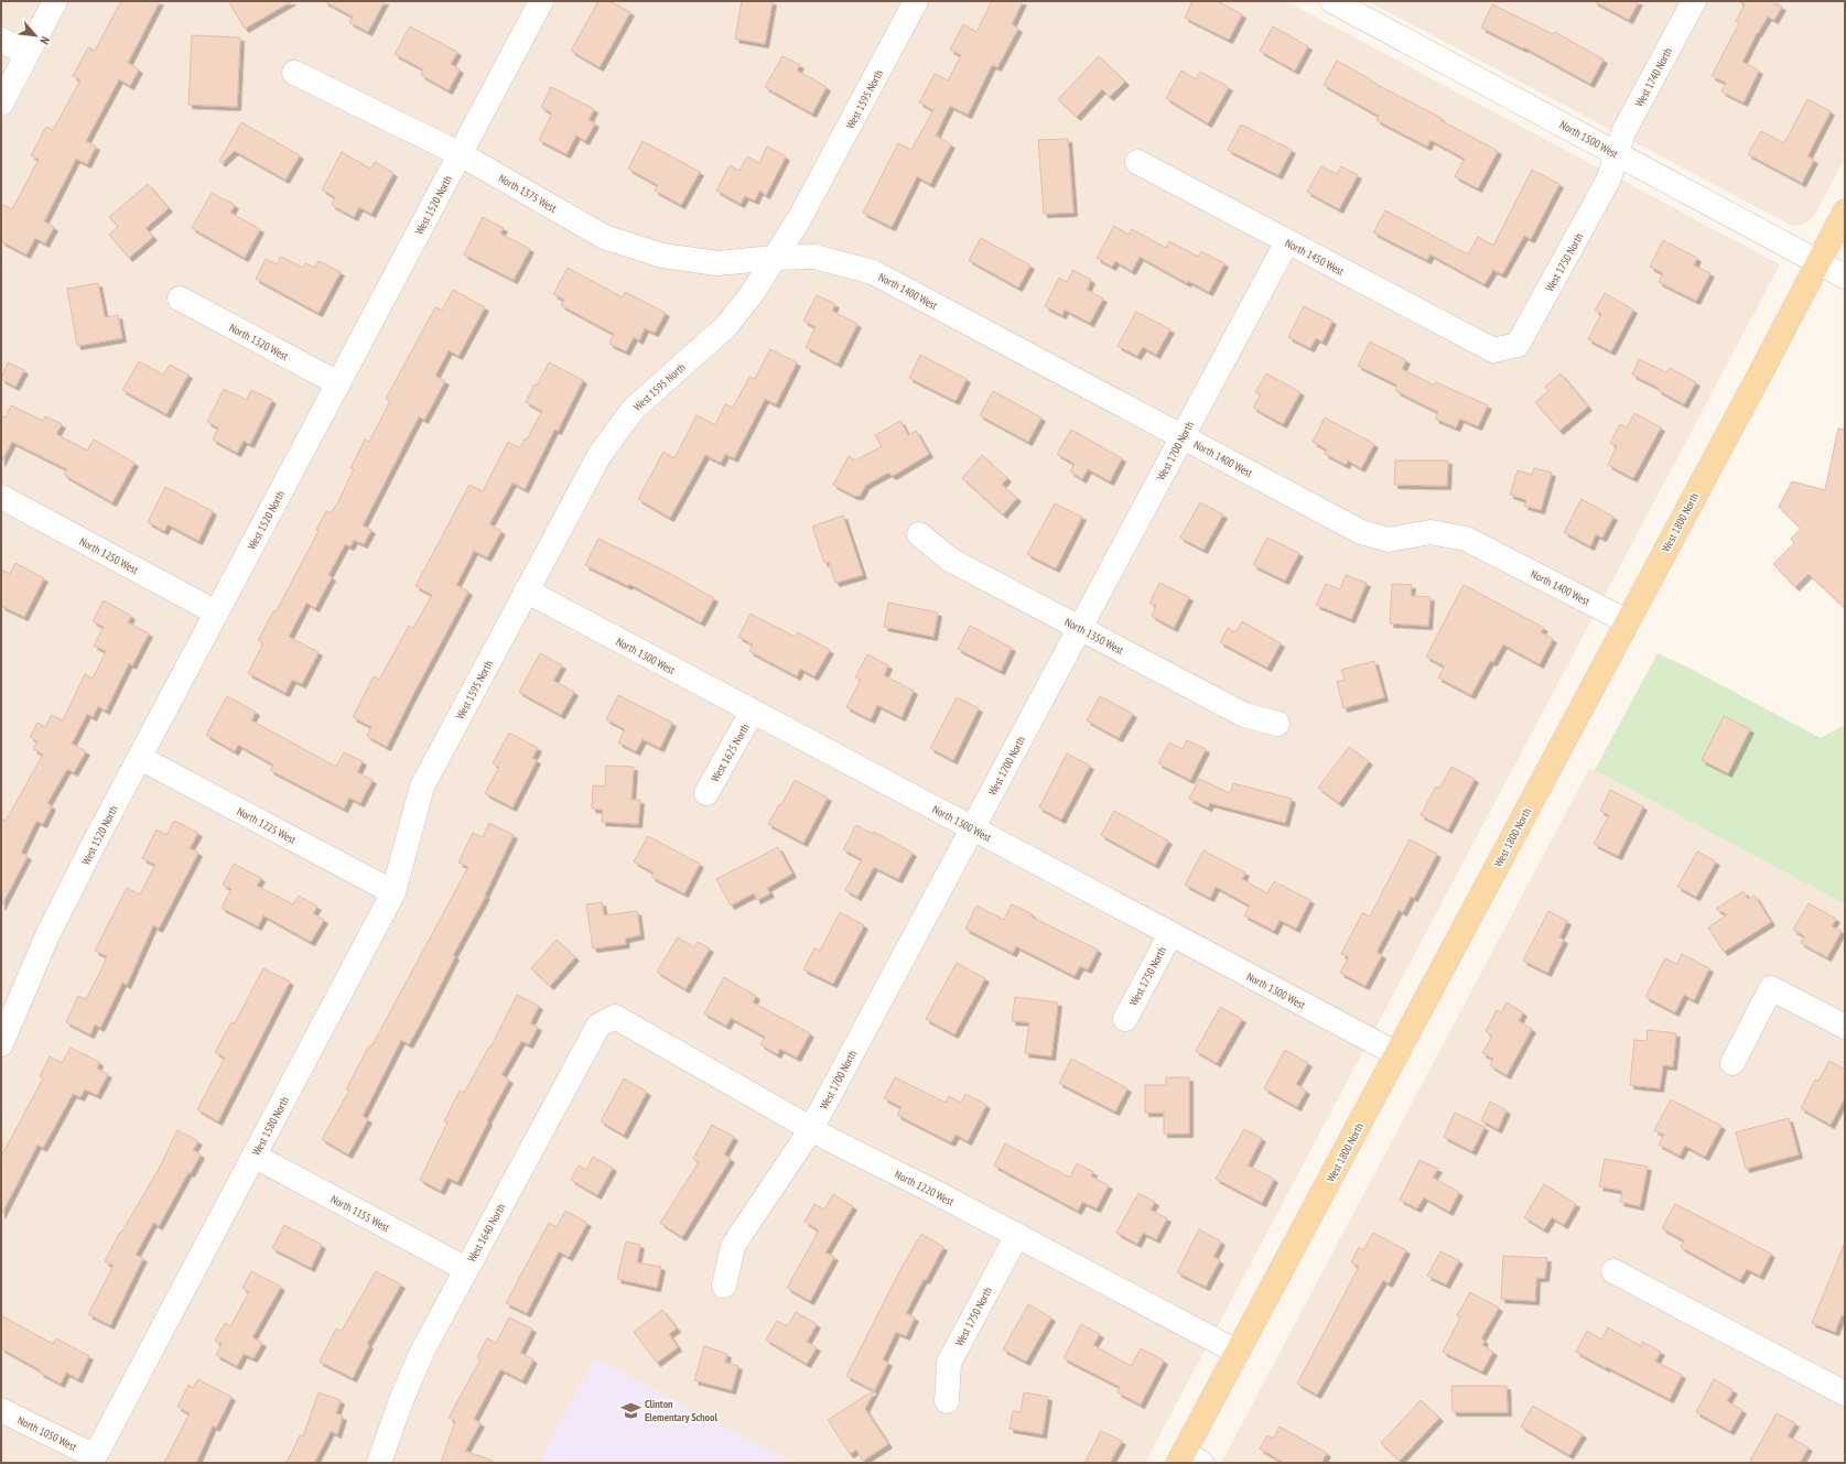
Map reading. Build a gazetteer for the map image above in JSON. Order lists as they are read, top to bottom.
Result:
{
  "streets": {
    "main road": ["West 1800 North"],
    "street": [
      "West 1740 North",
      "West 1595 North",
      "North 1500 West",
      "North 1375 West",
      "West 1520 North",
      "North 1450 West",
      "West 1750 North",
      "North 1400 West",
      "North 1320 West",
      "West 1700 North",
      "North 1250 West",
      "North 1350 West",
      "North 1300 West",
      "West 1625 North",
      "North 1225 West",
      "West 1580 North",
      "North 1220 West",
      "North 1155 West",
      "West 1640 North",
      "North 1050 West"
    ]
  },
  "crossings": [
    ["West 1740 North", "North 1500 West"],
    ["West 1740 North", "West 1750 North"],
    ["West 1595 North", "North 1375 West"],
    ["West 1595 North", "North 1400 West"],
    ["West 1595 North", "North 1300 West"],
    ["West 1595 North", "West 1580 North"],
    ["North 1500 West", "West 1750 North"],
    ["North 1500 West", "West 1800 North"],
    ["North 1375 West", "West 1520 North"],
    ["North 1375 West", "North 1400 West"],
    ["West 1520 North", "North 1320 West"],
    ["West 1520 North", "North 1250 West"],
    ["West 1520 North", "North 1225 West"],
    ["North 1450 West", "West 1750 North"],
    ["North 1450 West", "West 1700 North"],
    ["West 1750 North", "North 1300 West"],
    ["West 1750 North", "North 1220 West"],
    ["North 1400 West", "West 1700 North"],
    ["North 1400 West", "West 1800 North"],
    ["West 1700 North", "North 1350 West"],
    ["West 1700 North", "North 1300 West"],
    ["West 1700 North", "North 1220 West"],
    ["West 1800 North", "North 1300 West"],
    ["West 1800 North", "North 1220 West"],
    ["North 1300 West", "West 1625 North"],
    ["North 1225 West", "West 1580 North"],
    ["West 1580 North", "North 1155 West"],
    ["West 1580 North", "North 1050 West"],
    ["North 1220 West", "West 1640 North"],
    ["North 1155 West", "West 1640 North"]
  ],
  "places": {
    "school or university": ["Clinton Elementary School"]
  },
  "north": "bottom right"
}
